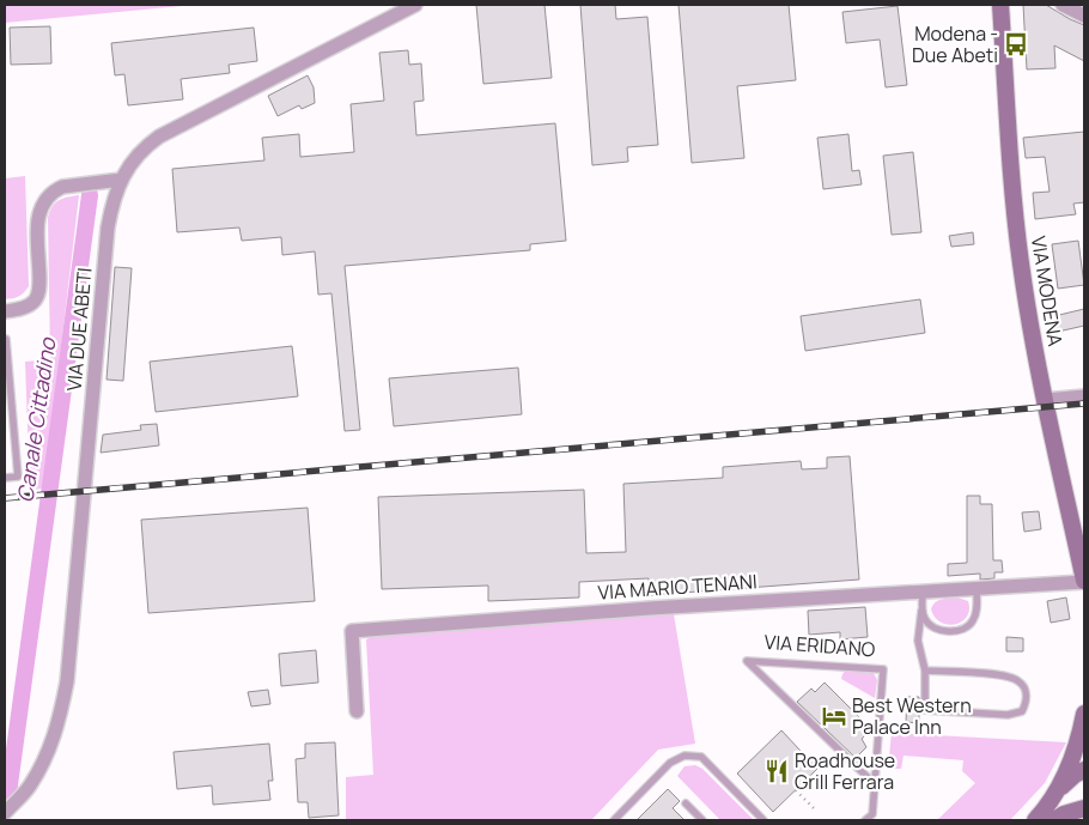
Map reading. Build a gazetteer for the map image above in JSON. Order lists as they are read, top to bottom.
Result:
{
  "streets": {
    "main road": ["VIA MODENA"],
    "street": ["VIA DUE ABETI", "VIA MARIO TENANI"],
    "lane": ["VIA ERIDANO"]
  },
  "crossings": [
    ["VIA MODENA", "VIA MARIO TENANI"]
  ],
  "water": ["Canale Cittadino"],
  "places": {
    "bus stop": ["Modena - Due Abeti"],
    "hotel": ["Best Western Palace Inn"],
    "restaurant": ["Roadhouse Grill Ferrara"]
  }
}
